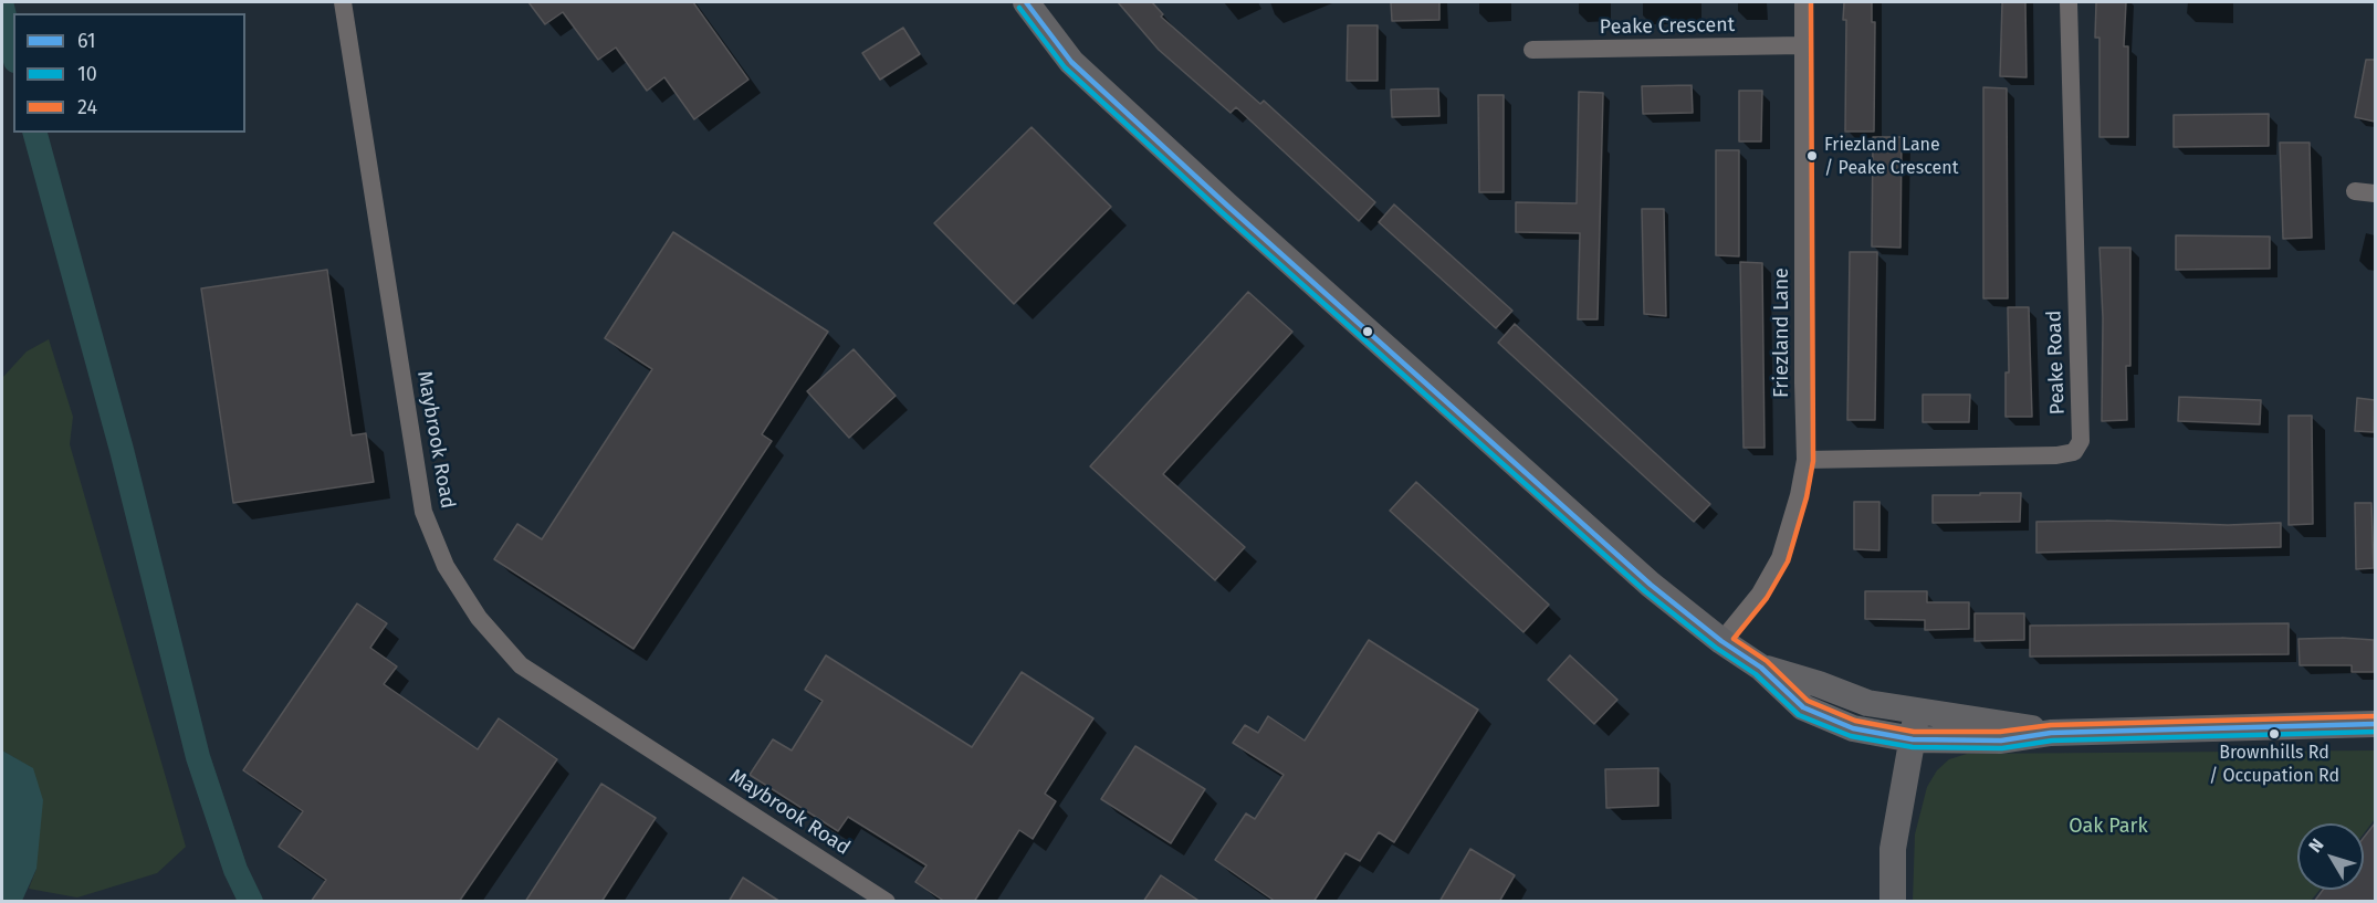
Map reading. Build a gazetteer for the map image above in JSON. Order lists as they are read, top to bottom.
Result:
{
  "streets": {
    "street": [
      "Peake Crescent",
      "Friezland Lane",
      "Peake Road",
      "Maybrook Road"
    ]
  },
  "crossings": [
    ["Peake Crescent", "Friezland Lane"],
    ["Friezland Lane", "Peake Road"]
  ],
  "parks": ["Oak Park"],
  "places": ["Friezland Lane / Peake Crescent", "Brownhills Rd / Occupation Rd"],
  "lines": ["transit line 61", "transit line 24", "transit line 10"],
  "legend": ["61", "10", "24"],
  "north": "top left"
}
